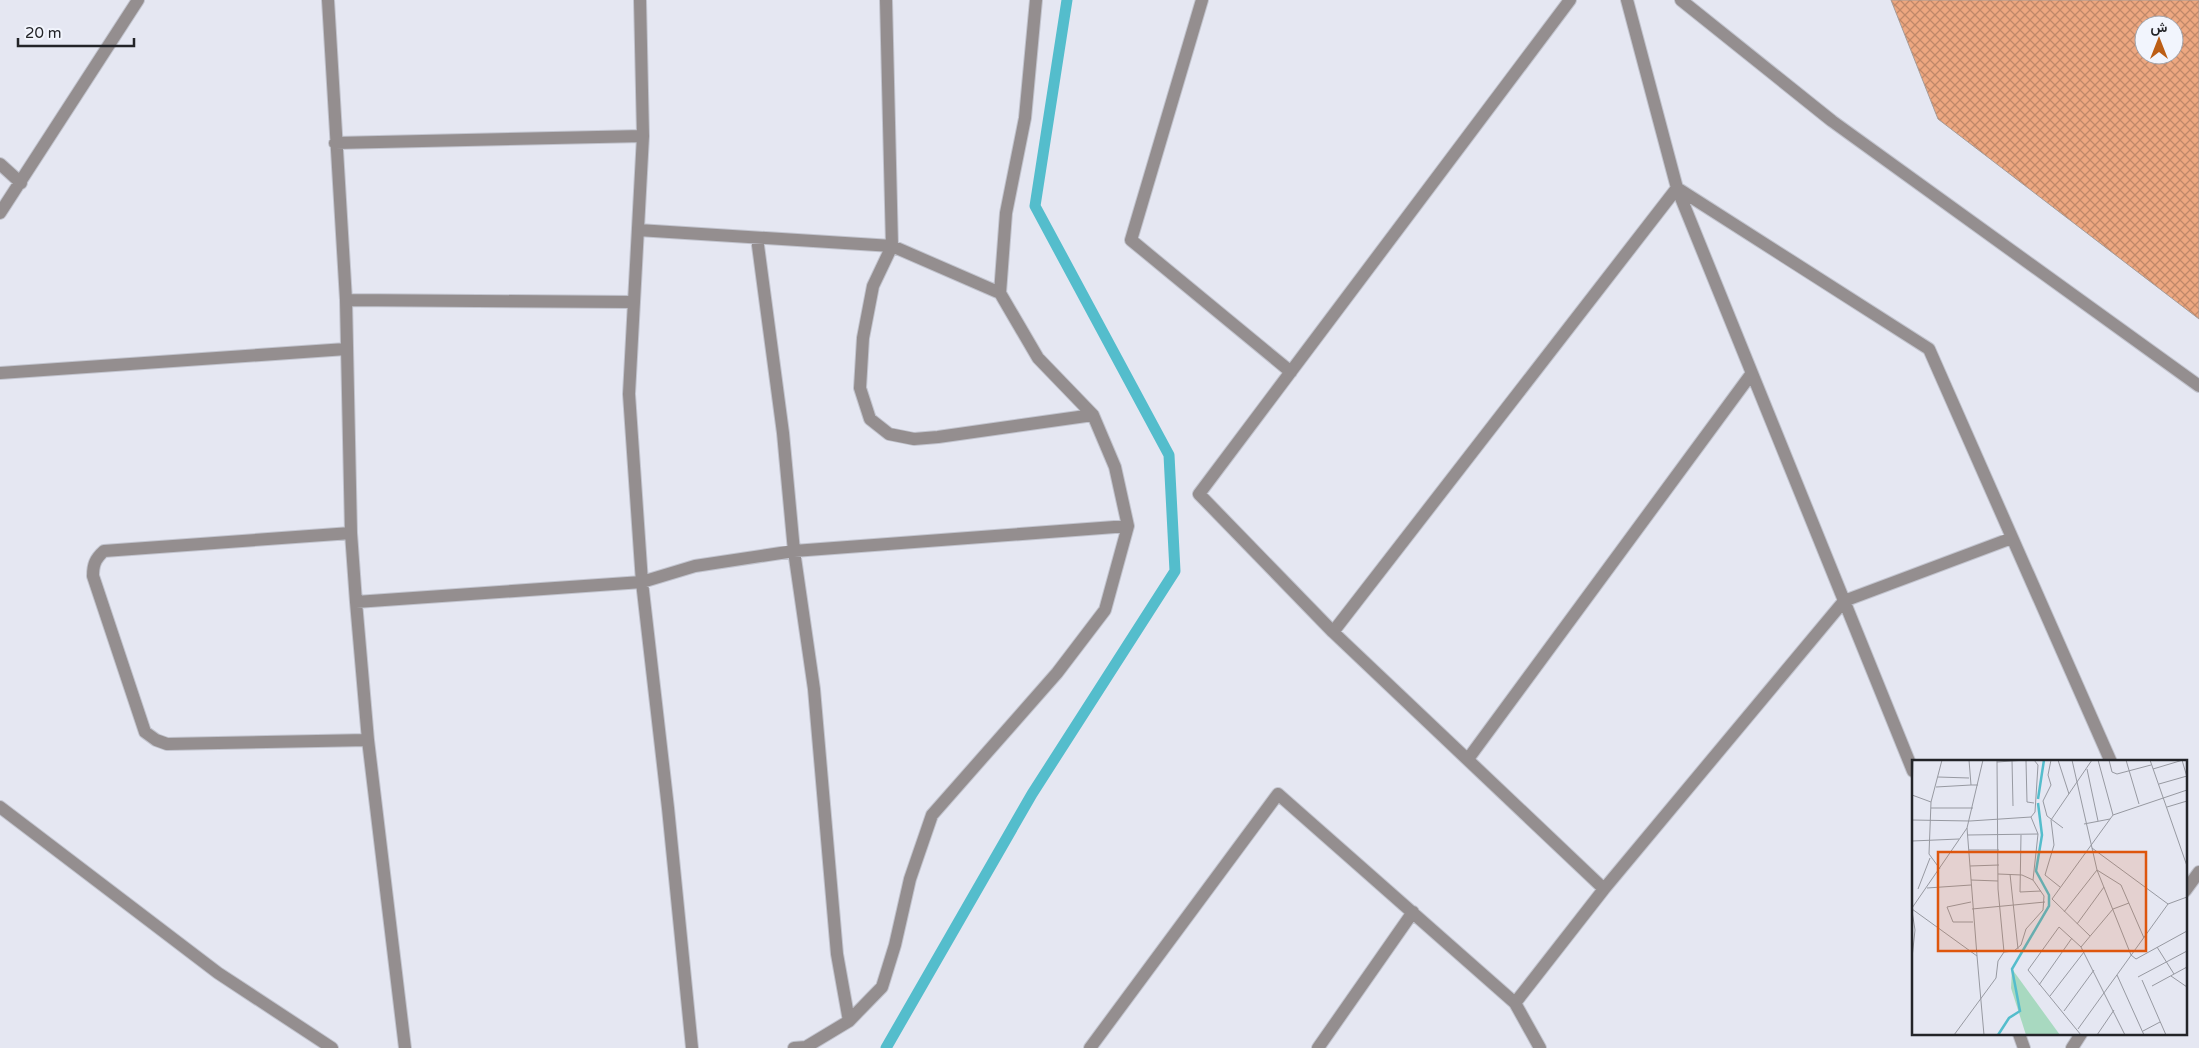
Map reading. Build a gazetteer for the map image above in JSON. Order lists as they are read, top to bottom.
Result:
{
  "scale_bar": "20 m",
  "north": "top"
}
